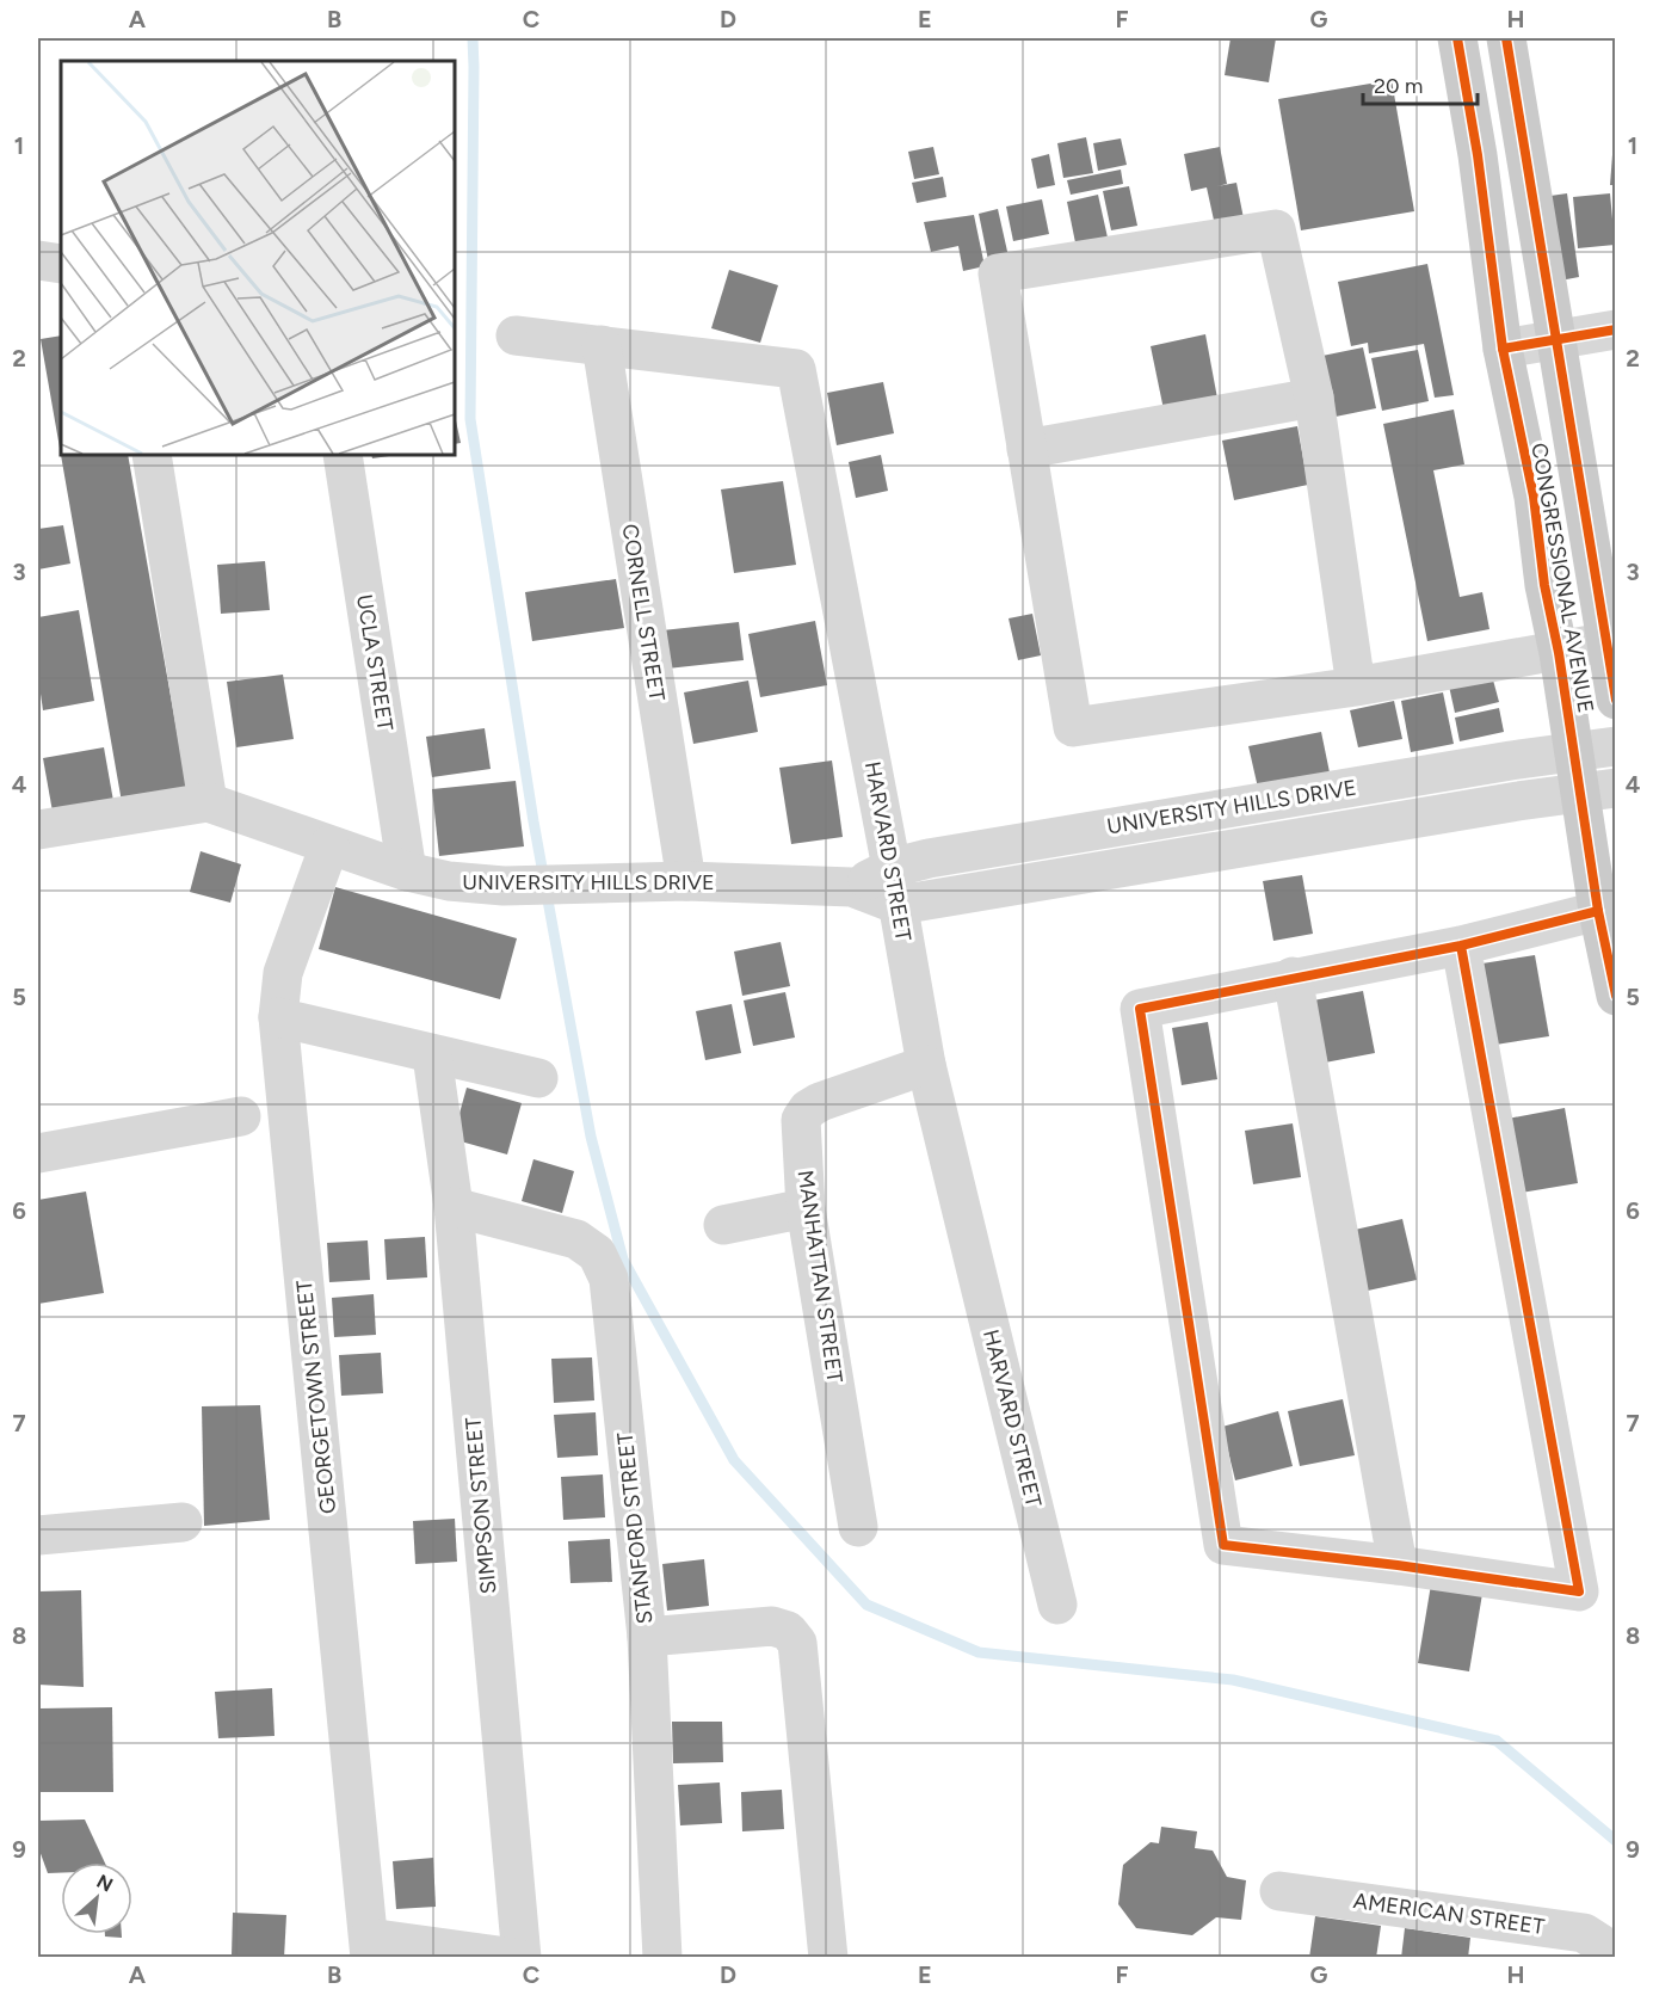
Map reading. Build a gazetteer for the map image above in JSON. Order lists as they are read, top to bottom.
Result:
{
  "streets": {
    "main road": ["CONGRESSIONAL AVENUE"],
    "street": [
      "CORNELL STREET",
      "UCLA STREET",
      "UNIVERSITY HILLS DRIVE",
      "HARVARD STREET",
      "MANHATTAN STREET",
      "GEORGETOWN STREET",
      "SIMPSON STREET",
      "STANFORD STREET",
      "AMERICAN STREET"
    ]
  },
  "crossings": [
    ["CONGRESSIONAL AVENUE", "UNIVERSITY HILLS DRIVE"],
    ["CORNELL STREET", "UNIVERSITY HILLS DRIVE"],
    ["CORNELL STREET", "HARVARD STREET"],
    ["UCLA STREET", "UNIVERSITY HILLS DRIVE"],
    ["UNIVERSITY HILLS DRIVE", "HARVARD STREET"],
    ["UNIVERSITY HILLS DRIVE", "GEORGETOWN STREET"],
    ["HARVARD STREET", "MANHATTAN STREET"],
    ["SIMPSON STREET", "STANFORD STREET"]
  ],
  "scale_bar": "20 m",
  "north": "top right",
  "grid": {
    "columns": [
      "A",
      "B",
      "C",
      "D",
      "E",
      "F",
      "G",
      "H"
    ],
    "rows": [
      "1",
      "2",
      "3",
      "4",
      "5",
      "6",
      "7",
      "8",
      "9"
    ]
  }
}
